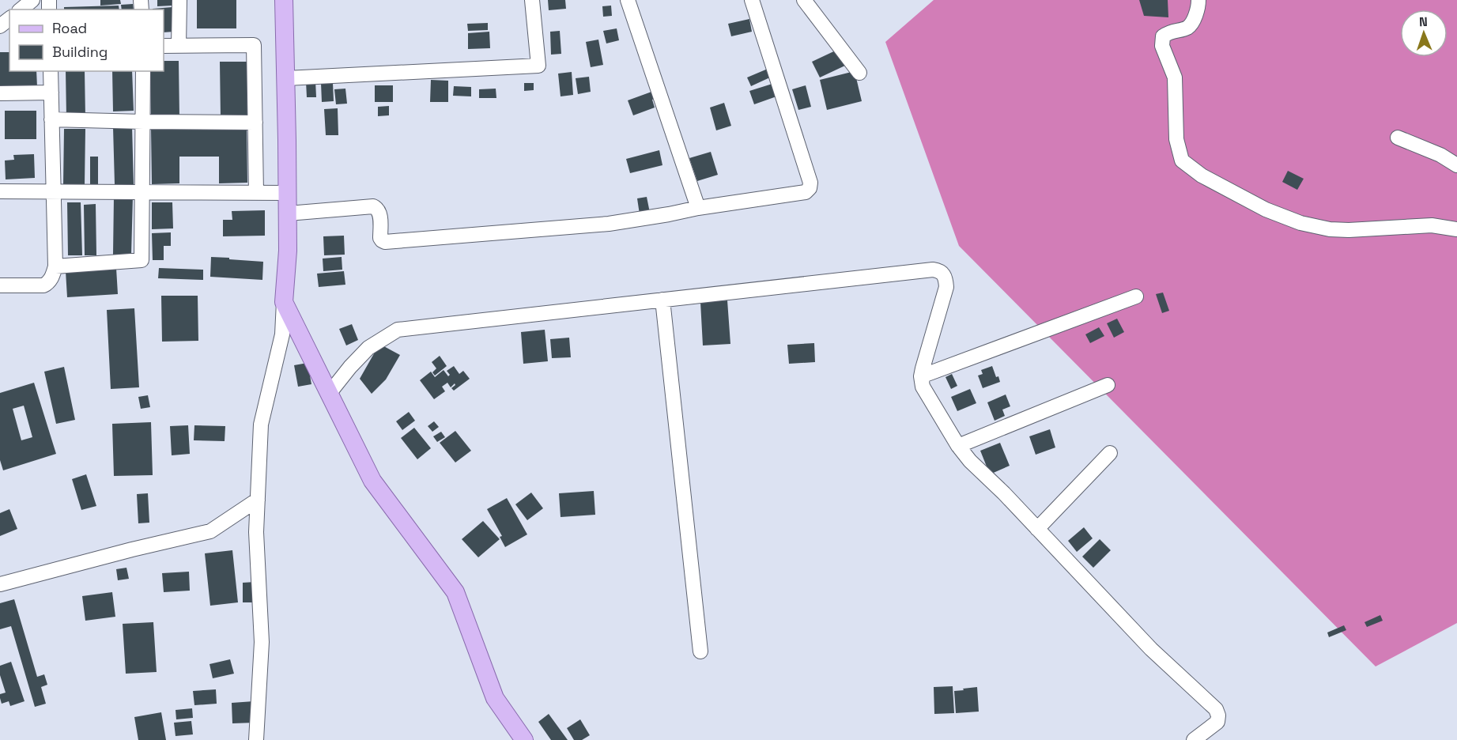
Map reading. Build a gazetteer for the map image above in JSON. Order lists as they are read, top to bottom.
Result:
{
  "legend": ["Road", "Building"],
  "north": "top"
}
